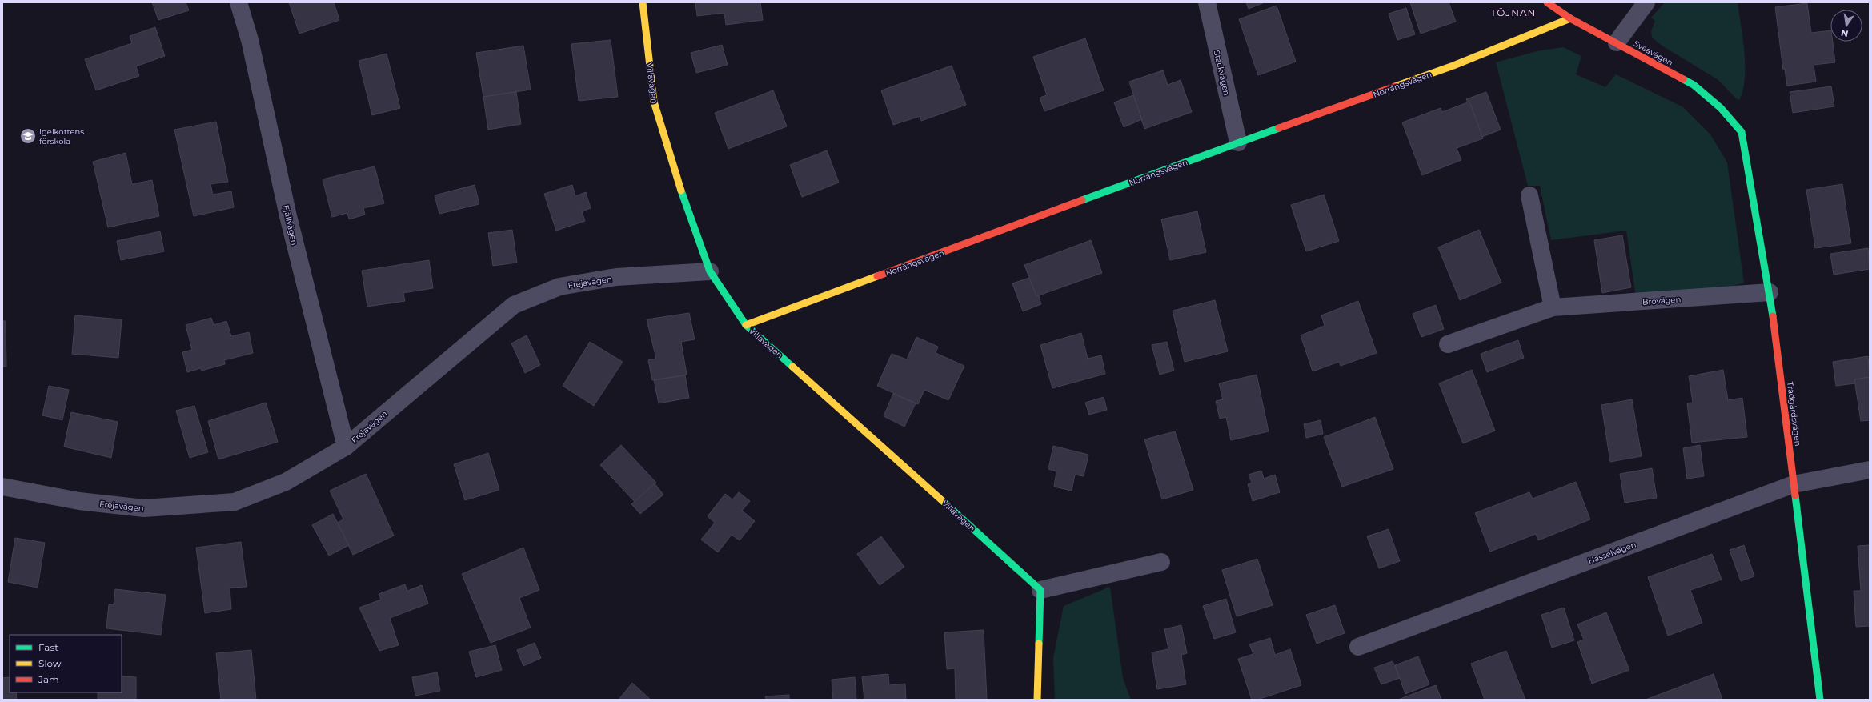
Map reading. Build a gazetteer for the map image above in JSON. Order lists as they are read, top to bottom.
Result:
{
  "streets": {
    "street": [
      "Sveavägen",
      "Stackvägen",
      "Villavägen",
      "Norrängsvägen",
      "Fjällvägen",
      "Frejavägen",
      "Brovägen",
      "Trädgårdsvägen",
      "Hasselvägen"
    ]
  },
  "crossings": [
    ["Sveavägen", "Norrängsvägen"],
    ["Sveavägen", "Trädgårdsvägen"],
    ["Stackvägen", "Norrängsvägen"],
    ["Villavägen", "Norrängsvägen"],
    ["Villavägen", "Frejavägen"],
    ["Fjällvägen", "Frejavägen"],
    ["Brovägen", "Trädgårdsvägen"],
    ["Trädgårdsvägen", "Hasselvägen"]
  ],
  "districts": ["TÖJNAN"],
  "places": {
    "school or university": ["Igelkottens förskola"]
  },
  "legend": ["Fast", "Slow", "Jam"],
  "north": "bottom"
}
